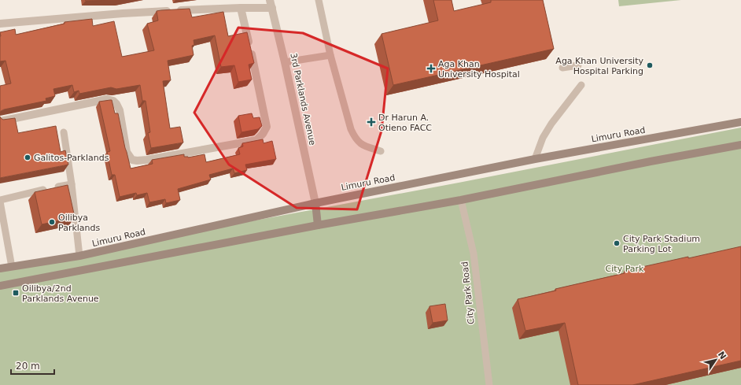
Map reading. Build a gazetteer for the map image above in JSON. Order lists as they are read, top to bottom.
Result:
{
  "streets": {
    "main road": ["Limuru Road"],
    "street": ["3rd Parklands Avenue"],
    "lane": ["City Park Road"]
  },
  "crossings": [
    ["3rd Parklands Avenue", "Limuru Road"]
  ],
  "parks": ["City Park"],
  "places": {
    "other": [
      "Aga Khan University Hospital Parking",
      "Galitos-Parklands",
      "Oilibya Parklands",
      "City Park Stadium Parking Lot"
    ],
    "health": ["Aga Khan University Hospital", "Dr Harun A. Otieno FACC"],
    "transit": ["Oilibya/2nd Parklands Avenue"]
  },
  "scale_bar": "20 m",
  "north": "top right"
}
